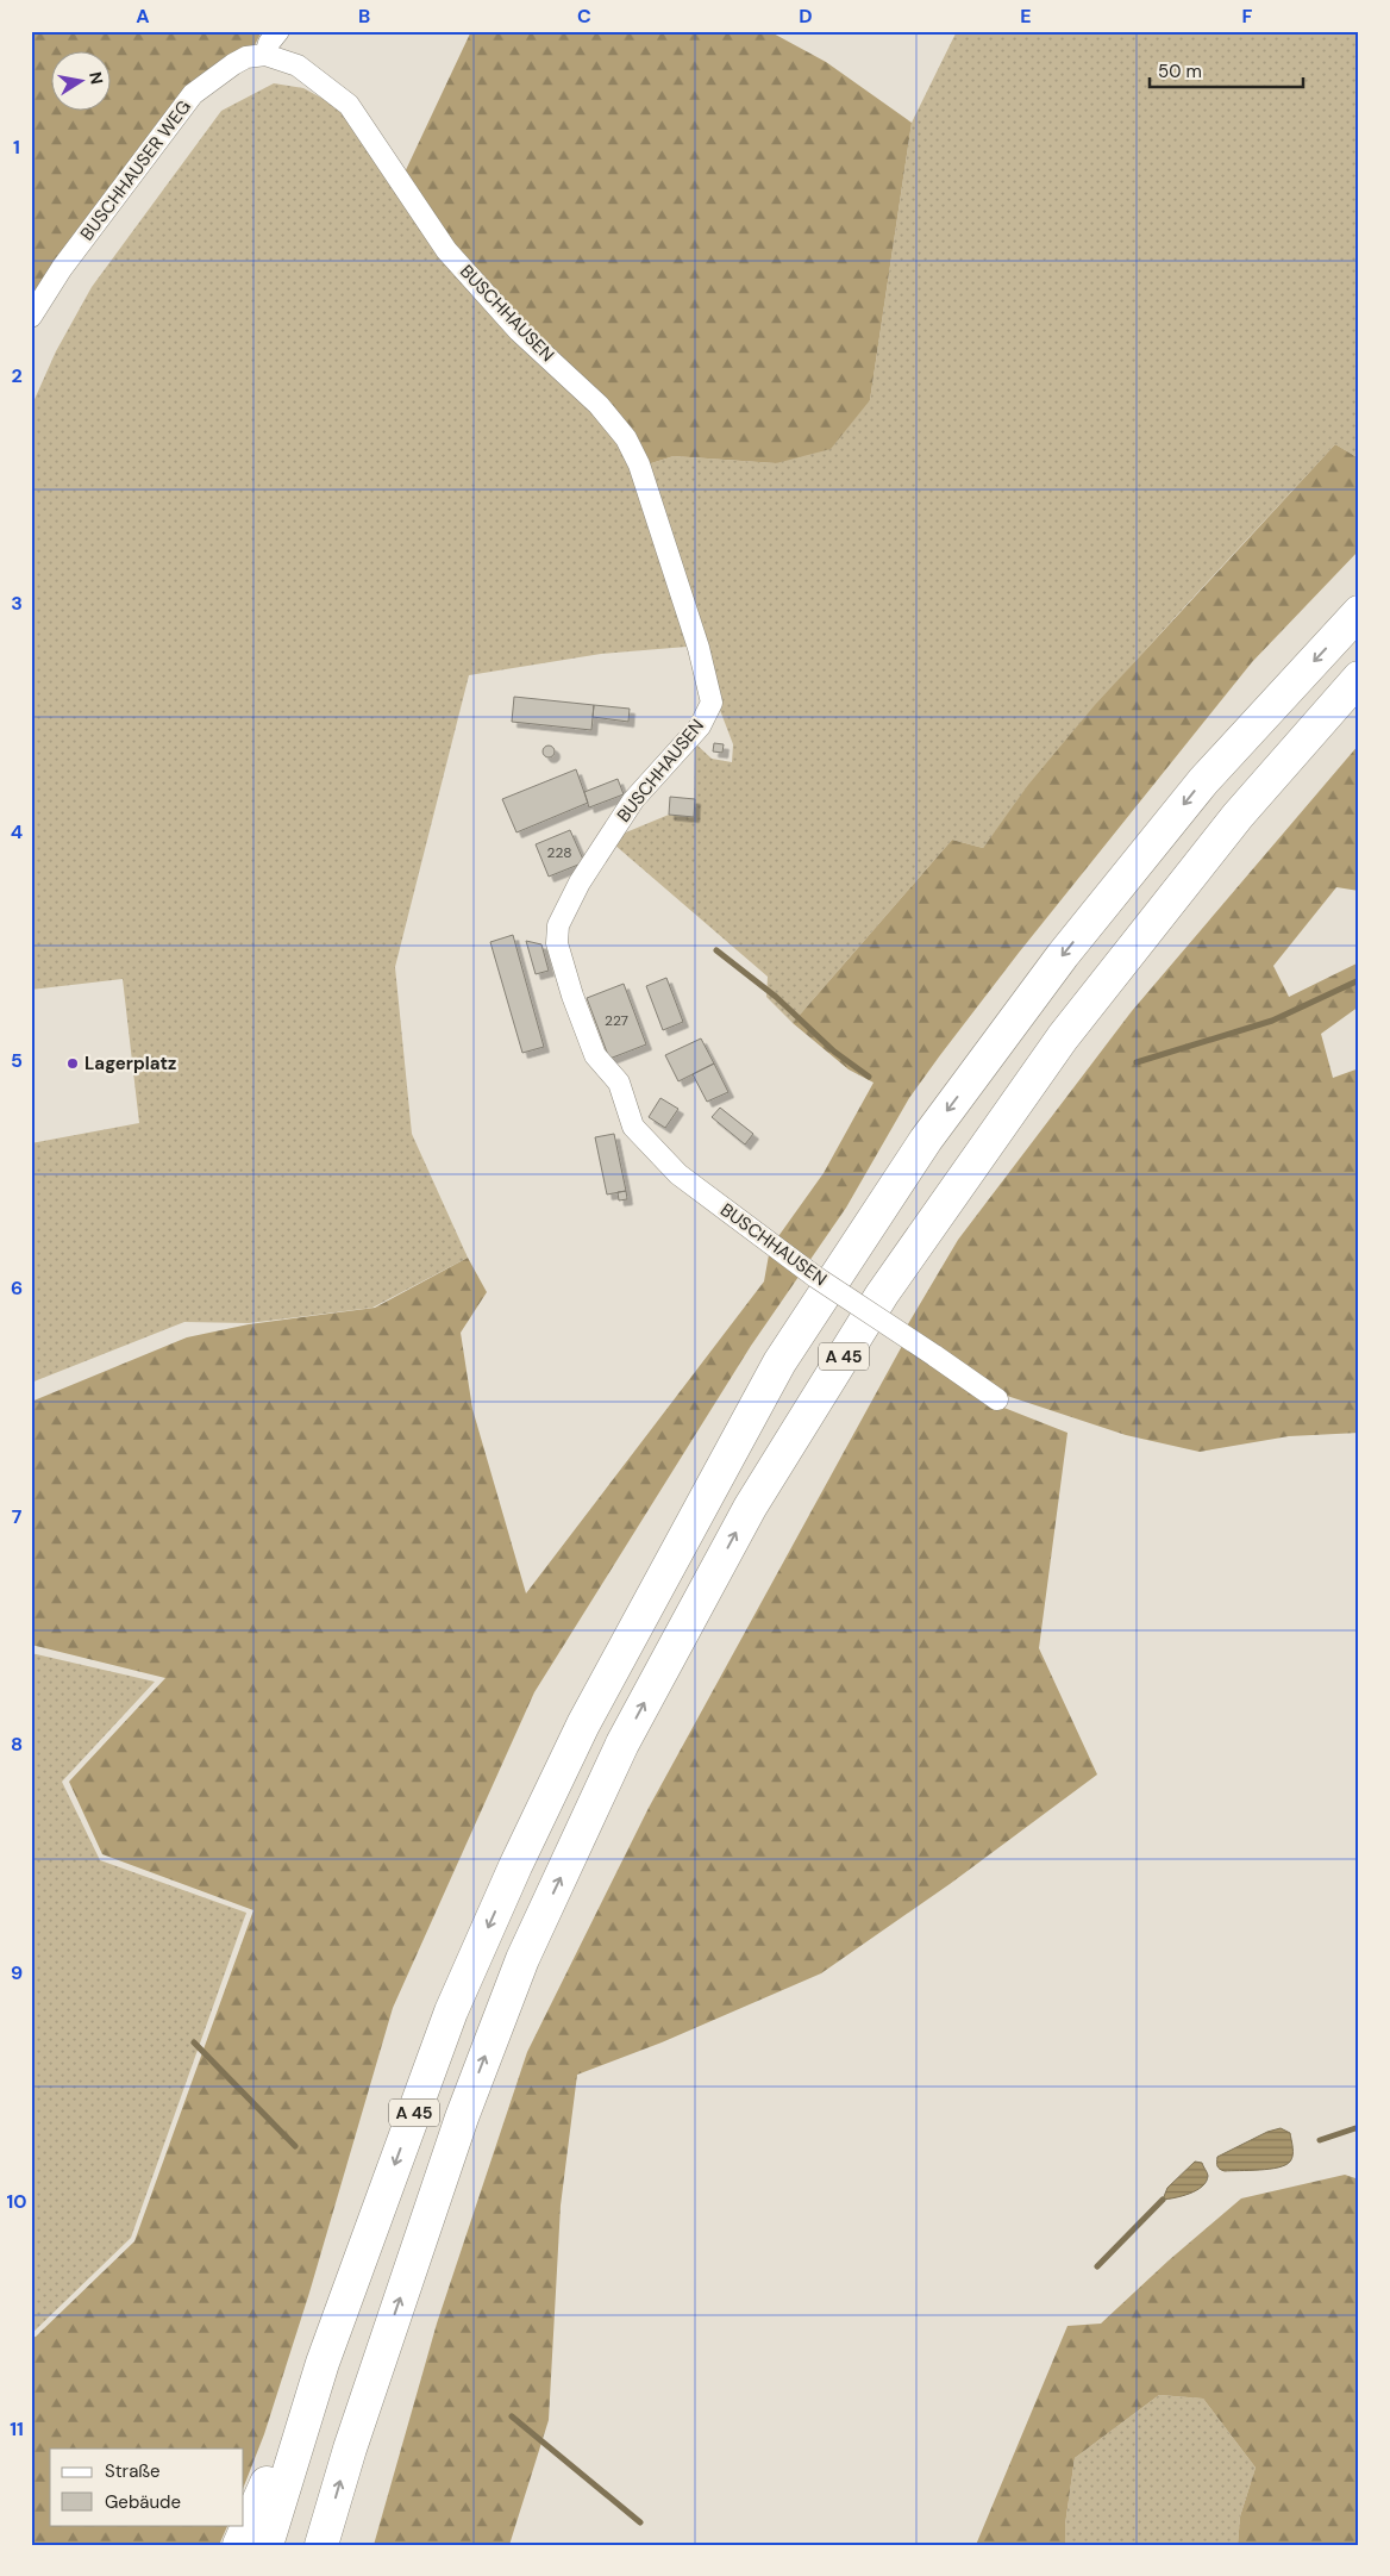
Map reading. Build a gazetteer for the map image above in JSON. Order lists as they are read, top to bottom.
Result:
{
  "streets": {
    "highway": ["A 45"],
    "street": ["BUSCHHAUSER WEG", "BUSCHHAUSEN"]
  },
  "crossings": [
    ["BUSCHHAUSER WEG", "BUSCHHAUSEN"]
  ],
  "places": ["Lagerplatz"],
  "house_numbers": ["228", "227"],
  "legend": ["Straße", "Gebäude"],
  "scale_bar": "50 m",
  "north": "right",
  "grid": {
    "columns": [
      "A",
      "B",
      "C",
      "D",
      "E",
      "F"
    ],
    "rows": [
      "1",
      "2",
      "3",
      "4",
      "5",
      "6",
      "7",
      "8",
      "9",
      "10",
      "11"
    ]
  }
}
